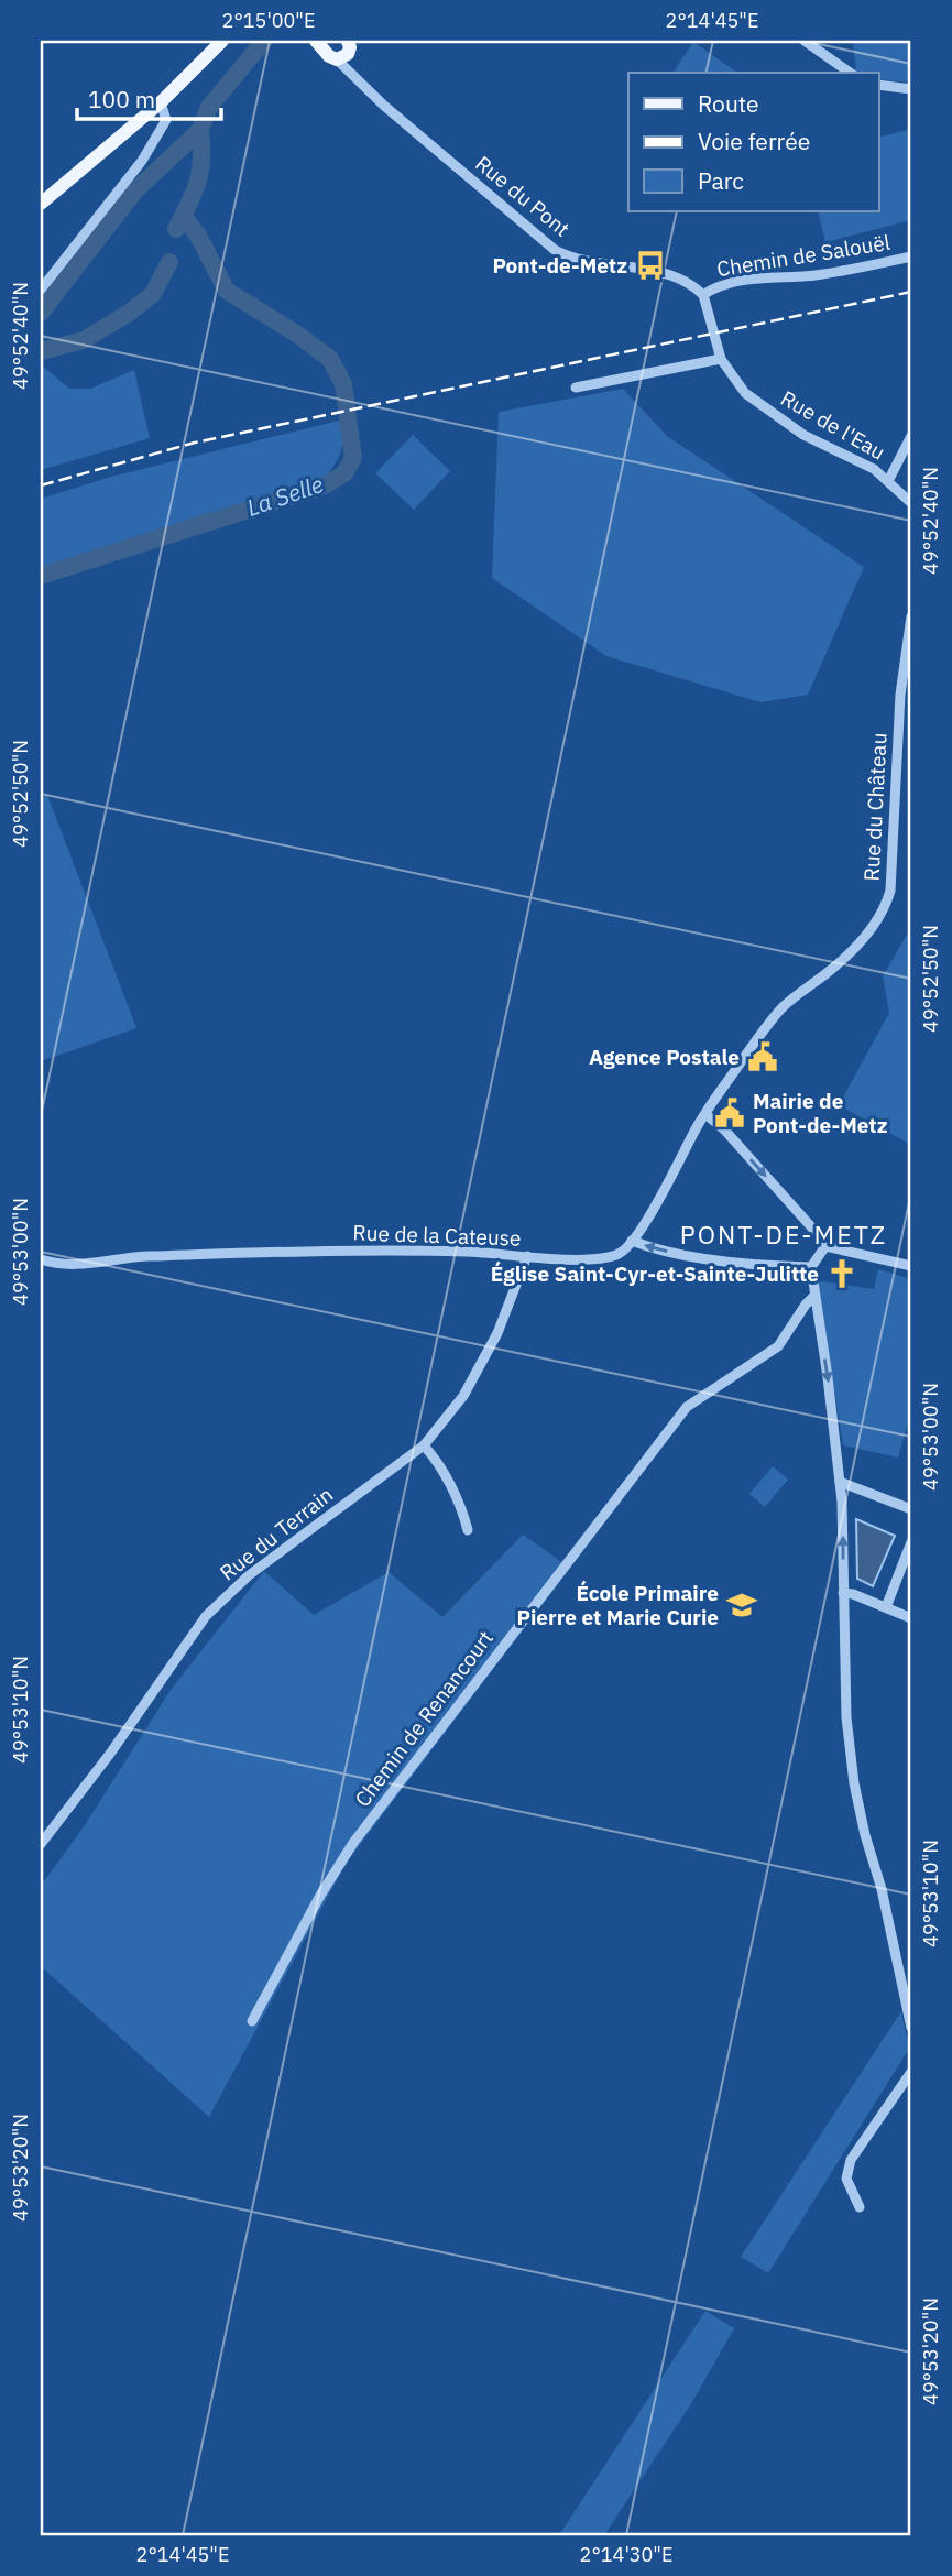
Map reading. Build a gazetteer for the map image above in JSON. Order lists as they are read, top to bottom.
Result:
{
  "streets": {
    "street": [
      "Rue du Pont",
      "Chemin de Salouël",
      "Rue de l'Eau",
      "Rue du Château",
      "Rue de la Cateuse",
      "Rue du Terrain",
      "Chemin de Renancourt"
    ]
  },
  "crossings": [
    ["Rue du Pont", "Chemin de Salouël"],
    ["Rue du Pont", "Rue de l'Eau"],
    ["Chemin de Salouël", "Rue de l'Eau"],
    ["Rue du Château", "Rue de la Cateuse"],
    ["Rue de la Cateuse", "Rue du Terrain"]
  ],
  "districts": ["PONT-DE-METZ"],
  "water": ["La Selle"],
  "places": {
    "bus stop": ["Pont-de-Metz"],
    "public building": ["Agence Postale", "Mairie de Pont-de-Metz"],
    "church": ["Église Saint-Cyr-et-Sainte-Julitte"],
    "school or university": ["École Primaire Pierre et Marie Curie"]
  },
  "legend": ["Route", "Voie ferrée", "Parc"],
  "scale_bar": "100 m",
  "coordinates": [
    "2°15'00\"E",
    "2°14'45\"E",
    "49°52'40\"N",
    "49°52'50\"N",
    "49°53'00\"N",
    "49°53'10\"N",
    "49°53'20\"N",
    "2°14'30\"E"
  ]
}
